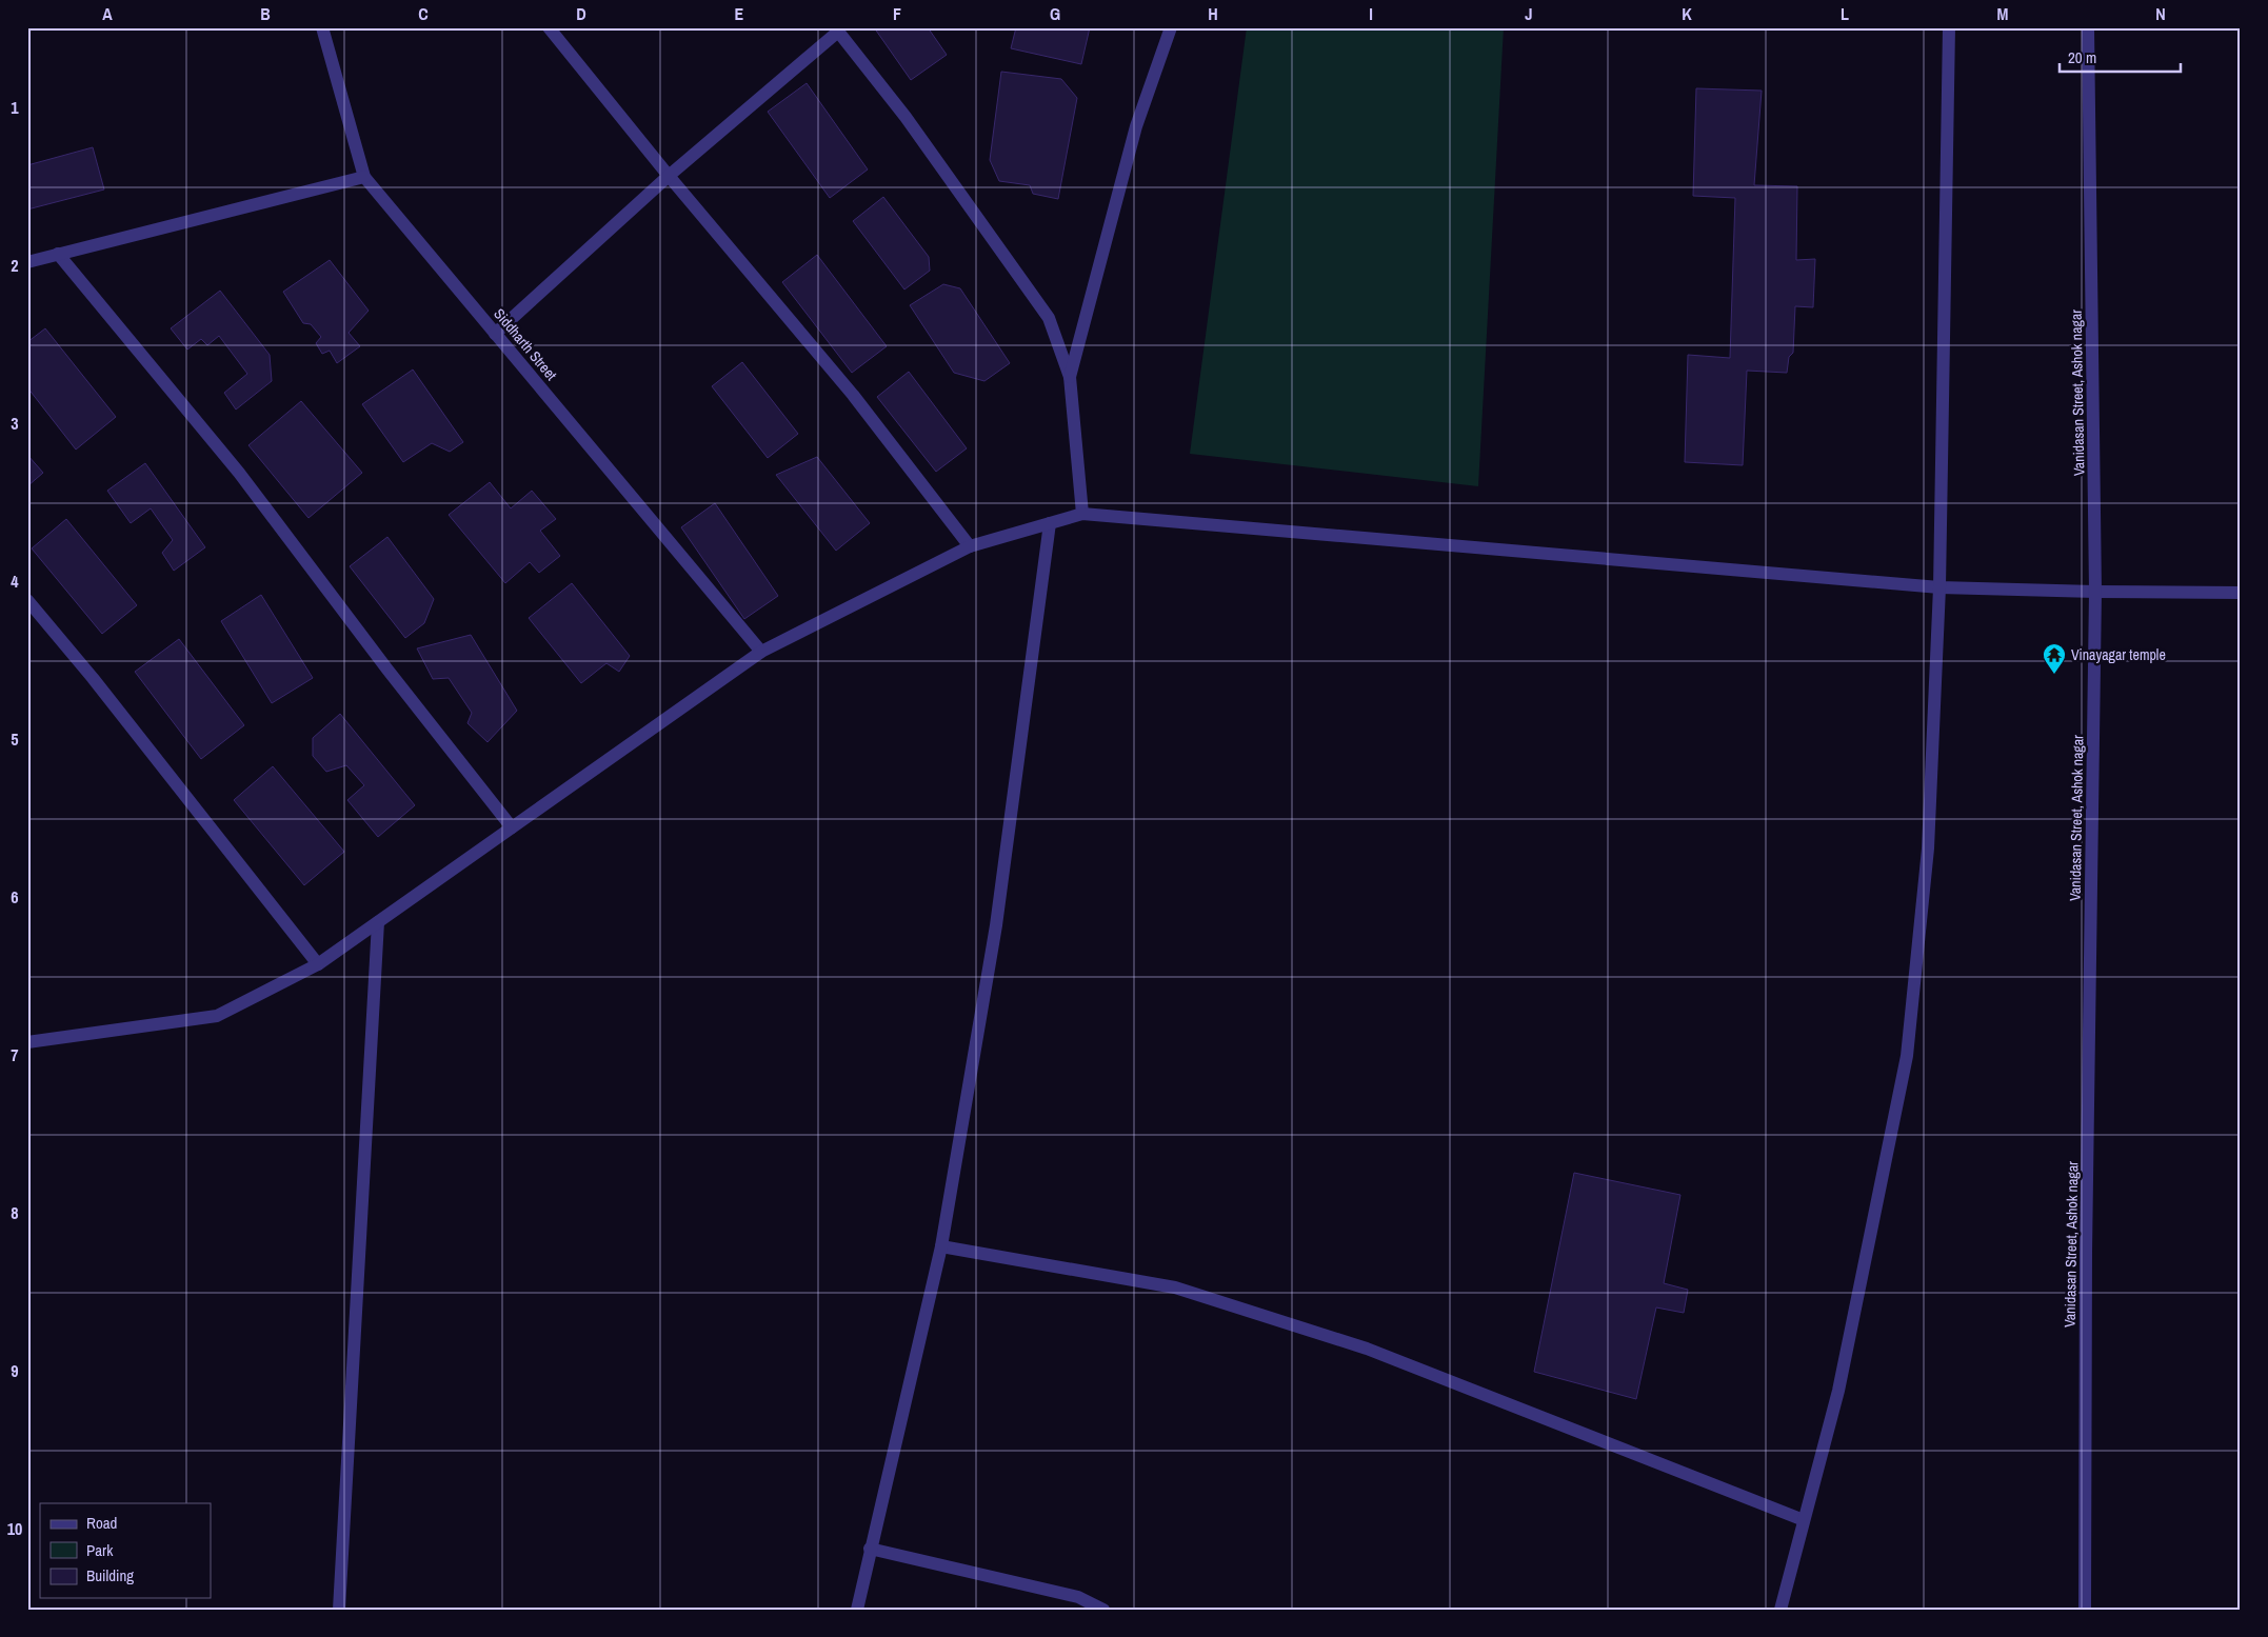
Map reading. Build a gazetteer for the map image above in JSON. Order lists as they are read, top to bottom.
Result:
{
  "streets": {
    "street": ["Siddharth Street", "Vanidasan Street, Ashok nagar"]
  },
  "places": {
    "temple": ["Vinayagar temple"]
  },
  "legend": ["Road", "Park", "Building"],
  "scale_bar": "20 m",
  "grid": {
    "columns": [
      "A",
      "B",
      "C",
      "D",
      "E",
      "F",
      "G",
      "H",
      "I",
      "J",
      "K",
      "L",
      "M",
      "N"
    ],
    "rows": [
      "1",
      "2",
      "3",
      "4",
      "5",
      "6",
      "7",
      "8",
      "9",
      "10"
    ]
  }
}
